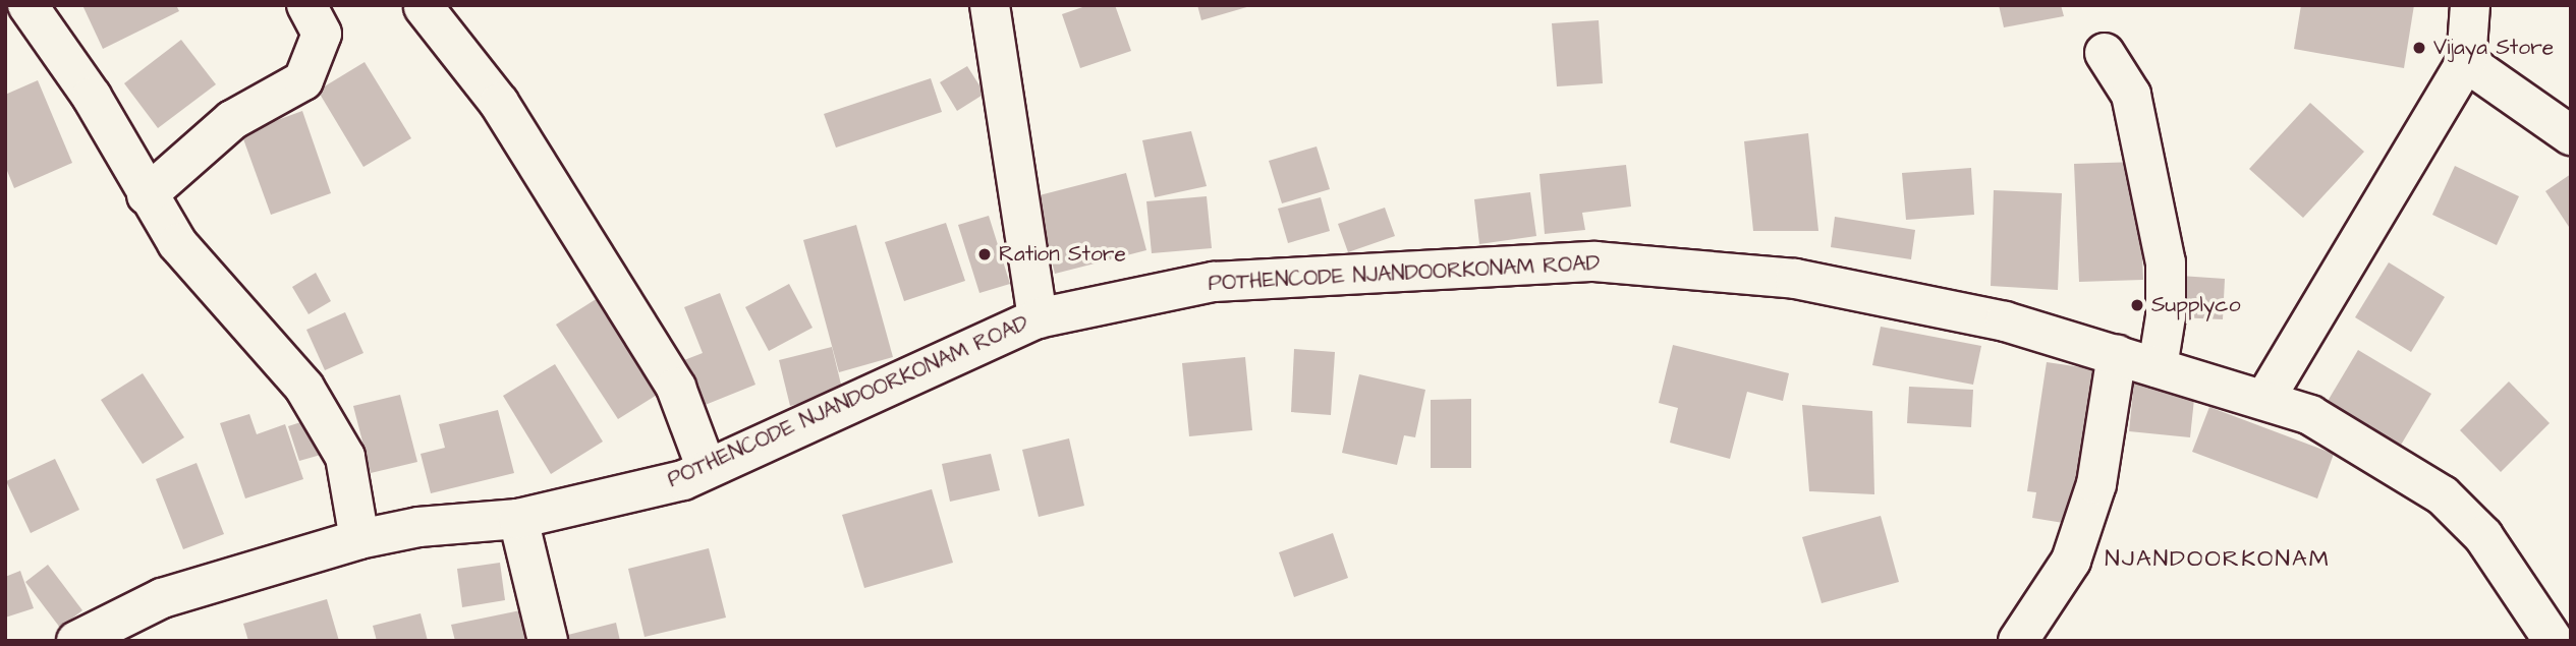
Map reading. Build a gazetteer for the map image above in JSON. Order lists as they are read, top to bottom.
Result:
{
  "streets": {
    "main road": ["POTHENCODE NJANDOORKONAM ROAD"]
  },
  "districts": ["NJANDOORKONAM"],
  "places": ["Vijaya Store", "Ration Store", "Supplyco"]
}
